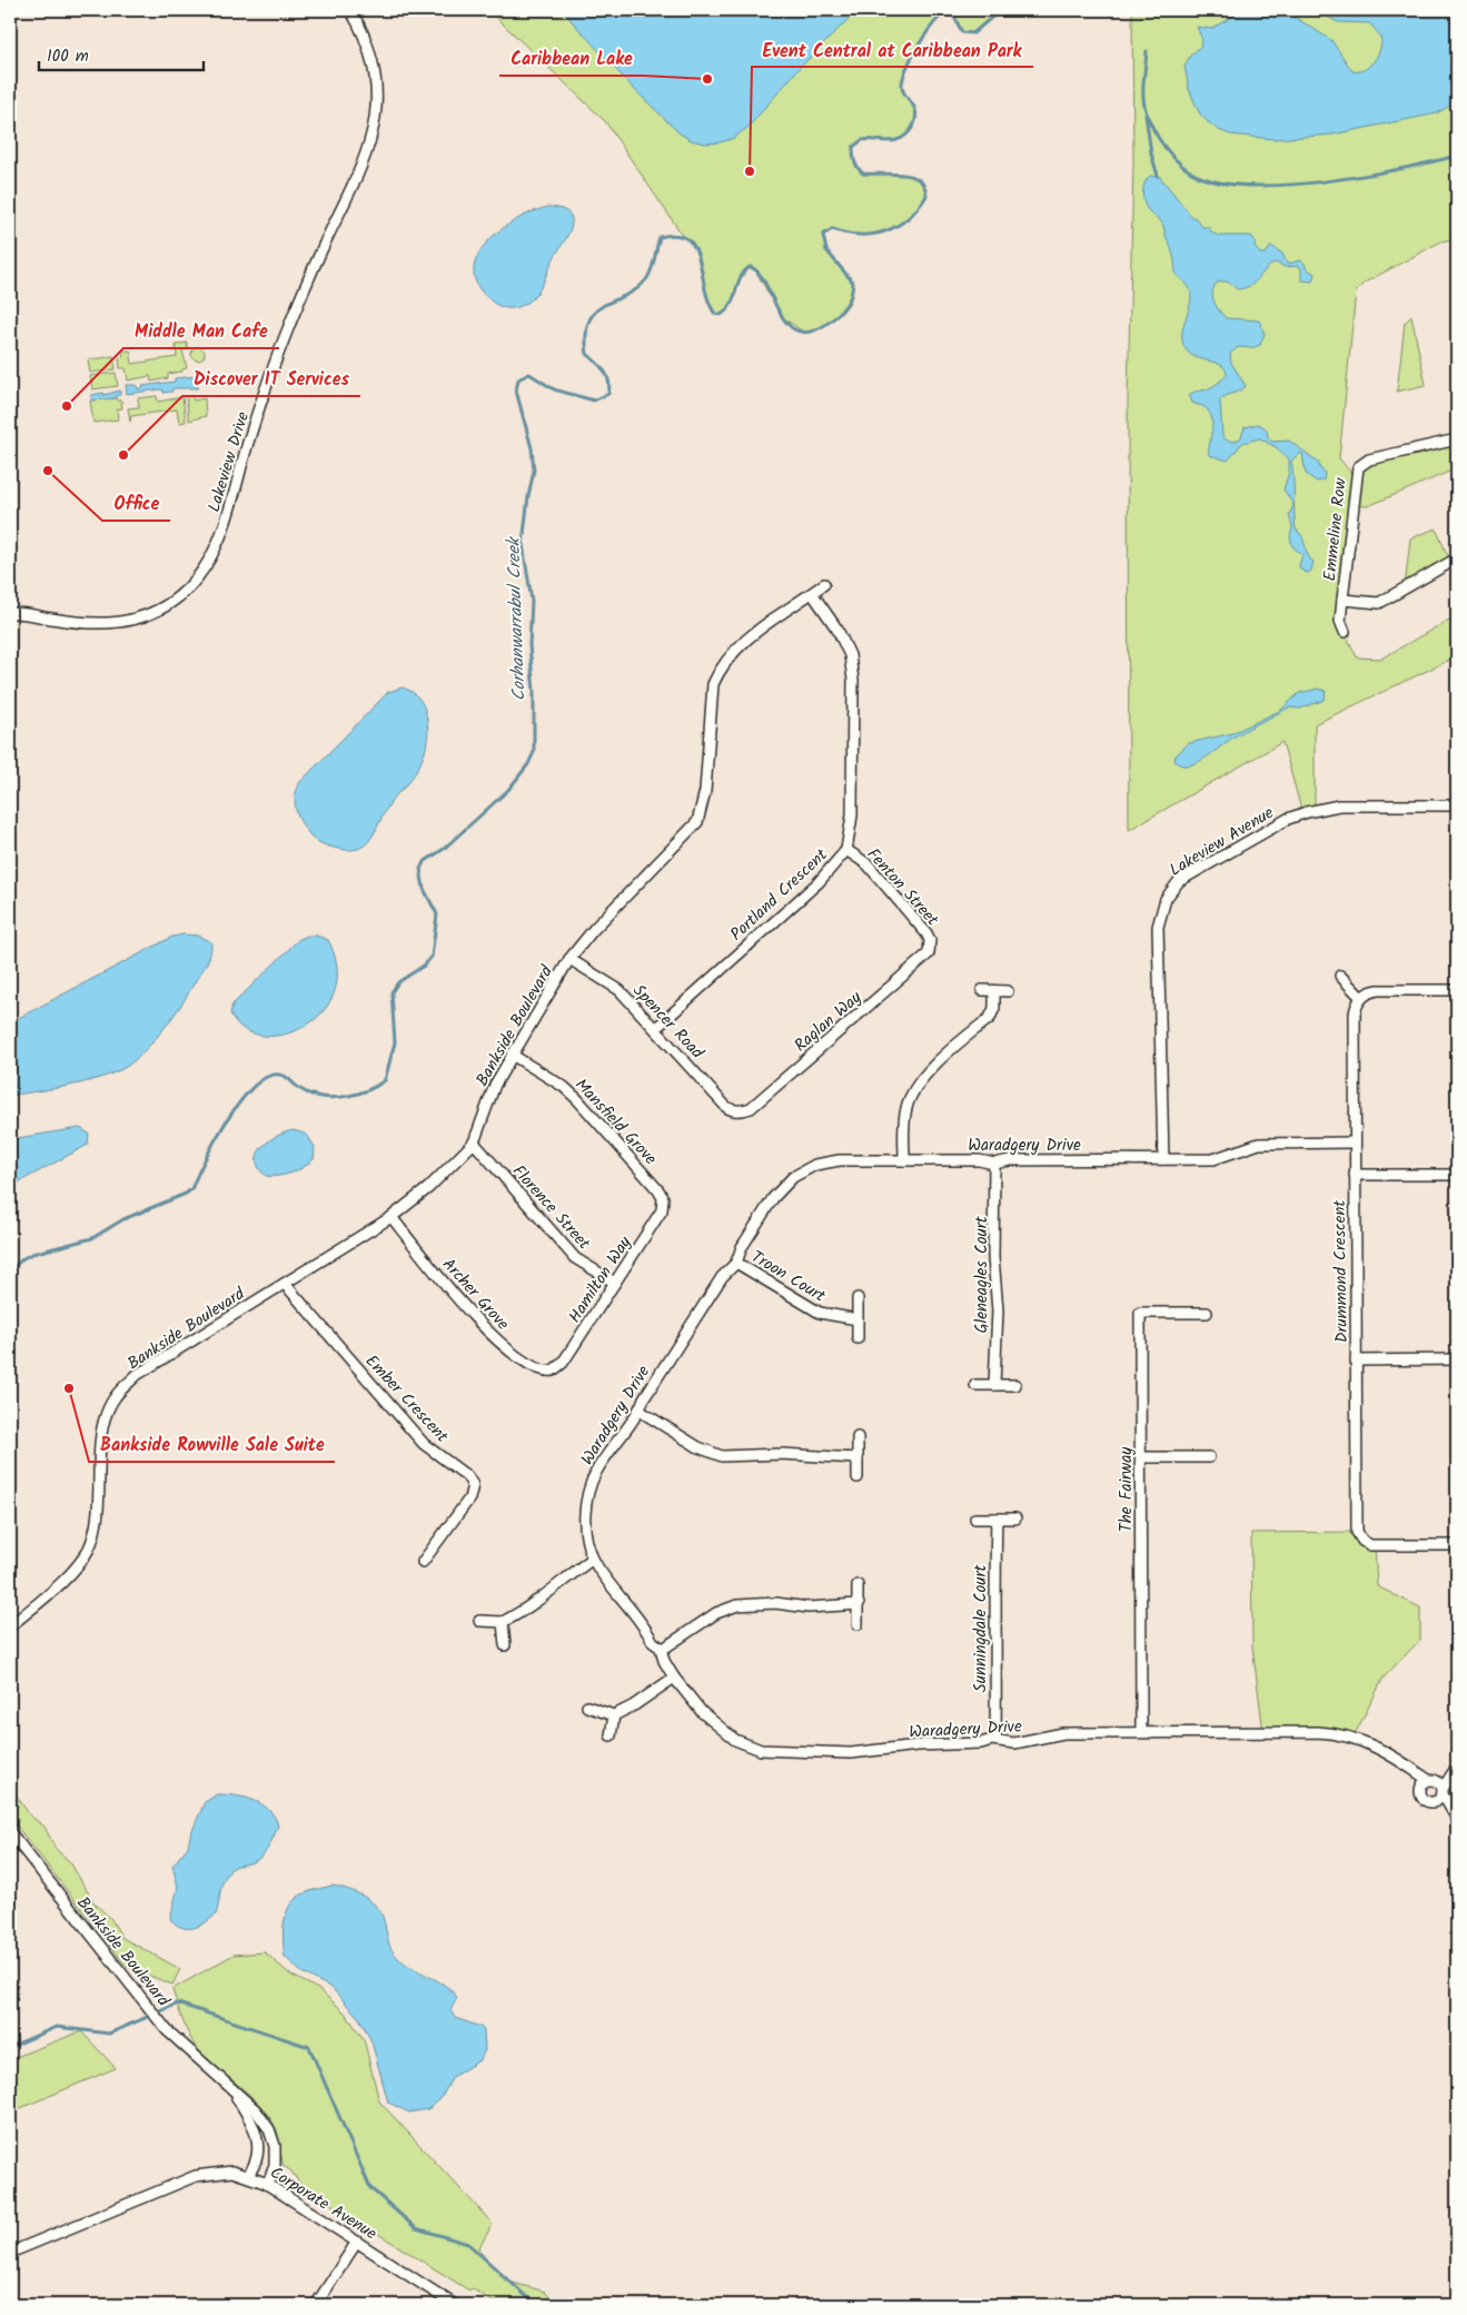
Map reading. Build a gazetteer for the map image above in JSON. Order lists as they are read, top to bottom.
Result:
{
  "streets": {
    "street": [
      "Lakeview Drive",
      "Emmeline Row",
      "Lakeview Avenue",
      "Fenton Street",
      "Portland Crescent",
      "Spencer Road",
      "Raglan Way",
      "Bankside Boulevard",
      "Mansfield Grove",
      "Waradgery Drive",
      "Florence Street",
      "Drummond Crescent",
      "Gleneagles Court",
      "Troon Court",
      "Hamilton Way",
      "Archer Grove",
      "Ember Crescent",
      "The Fairway",
      "Sunningdale Court",
      "Corporate Avenue"
    ]
  },
  "crossings": [
    ["Lakeview Avenue", "Waradgery Drive"],
    ["Fenton Street", "Portland Crescent"],
    ["Fenton Street", "Raglan Way"],
    ["Portland Crescent", "Spencer Road"],
    ["Portland Crescent", "Bankside Boulevard"],
    ["Spencer Road", "Raglan Way"],
    ["Spencer Road", "Bankside Boulevard"],
    ["Bankside Boulevard", "Mansfield Grove"],
    ["Bankside Boulevard", "Florence Street"],
    ["Bankside Boulevard", "Archer Grove"],
    ["Bankside Boulevard", "Ember Crescent"],
    ["Bankside Boulevard", "Corporate Avenue"],
    ["Mansfield Grove", "Hamilton Way"],
    ["Waradgery Drive", "Drummond Crescent"],
    ["Waradgery Drive", "Gleneagles Court"],
    ["Waradgery Drive", "Troon Court"],
    ["Waradgery Drive", "The Fairway"],
    ["Waradgery Drive", "Sunningdale Court"],
    ["Florence Street", "Hamilton Way"],
    ["Hamilton Way", "Archer Grove"]
  ],
  "water": ["Corhanwarrabul Creek"],
  "places": [
    "Caribbean Lake",
    "Event Central at Caribbean Park",
    "Middle Man Cafe",
    "Discover IT Services",
    "Office",
    "Bankside Rowville Sale Suite"
  ],
  "scale_bar": "100 m"
}
